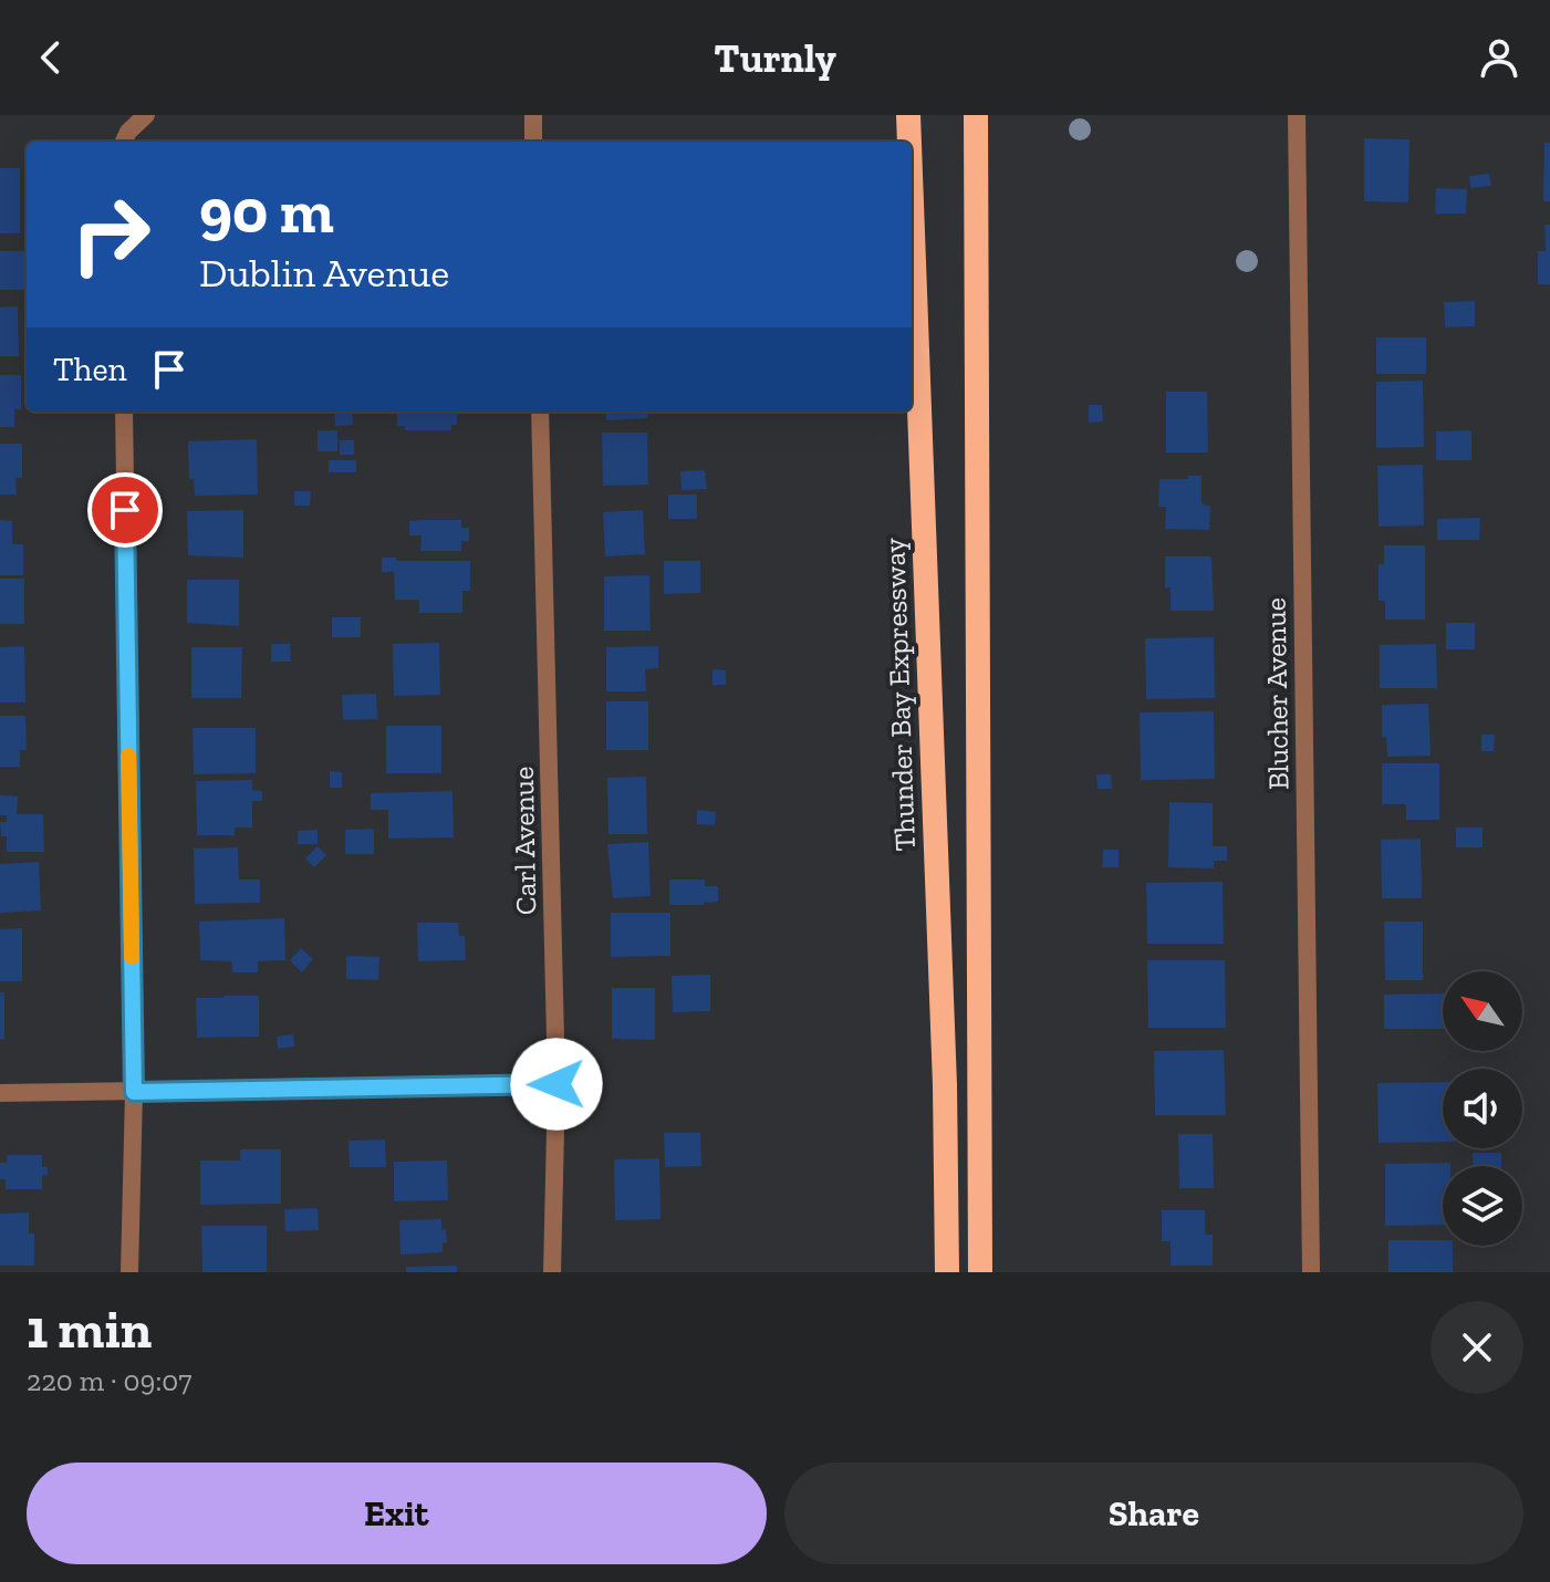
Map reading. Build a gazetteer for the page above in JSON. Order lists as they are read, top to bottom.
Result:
{
  "streets": {
    "highway": ["Thunder Bay Expressway"],
    "street": ["Blucher Avenue", "Carl Avenue"]
  },
  "north": "top left",
  "page": {
    "header": "Turnly",
    "turn": ["90 m", "Dublin Avenue"],
    "then": "Then",
    "heading": ["1 min", "220 m · 09:07"],
    "buttons": ["Exit", "Share"]
  }
}
